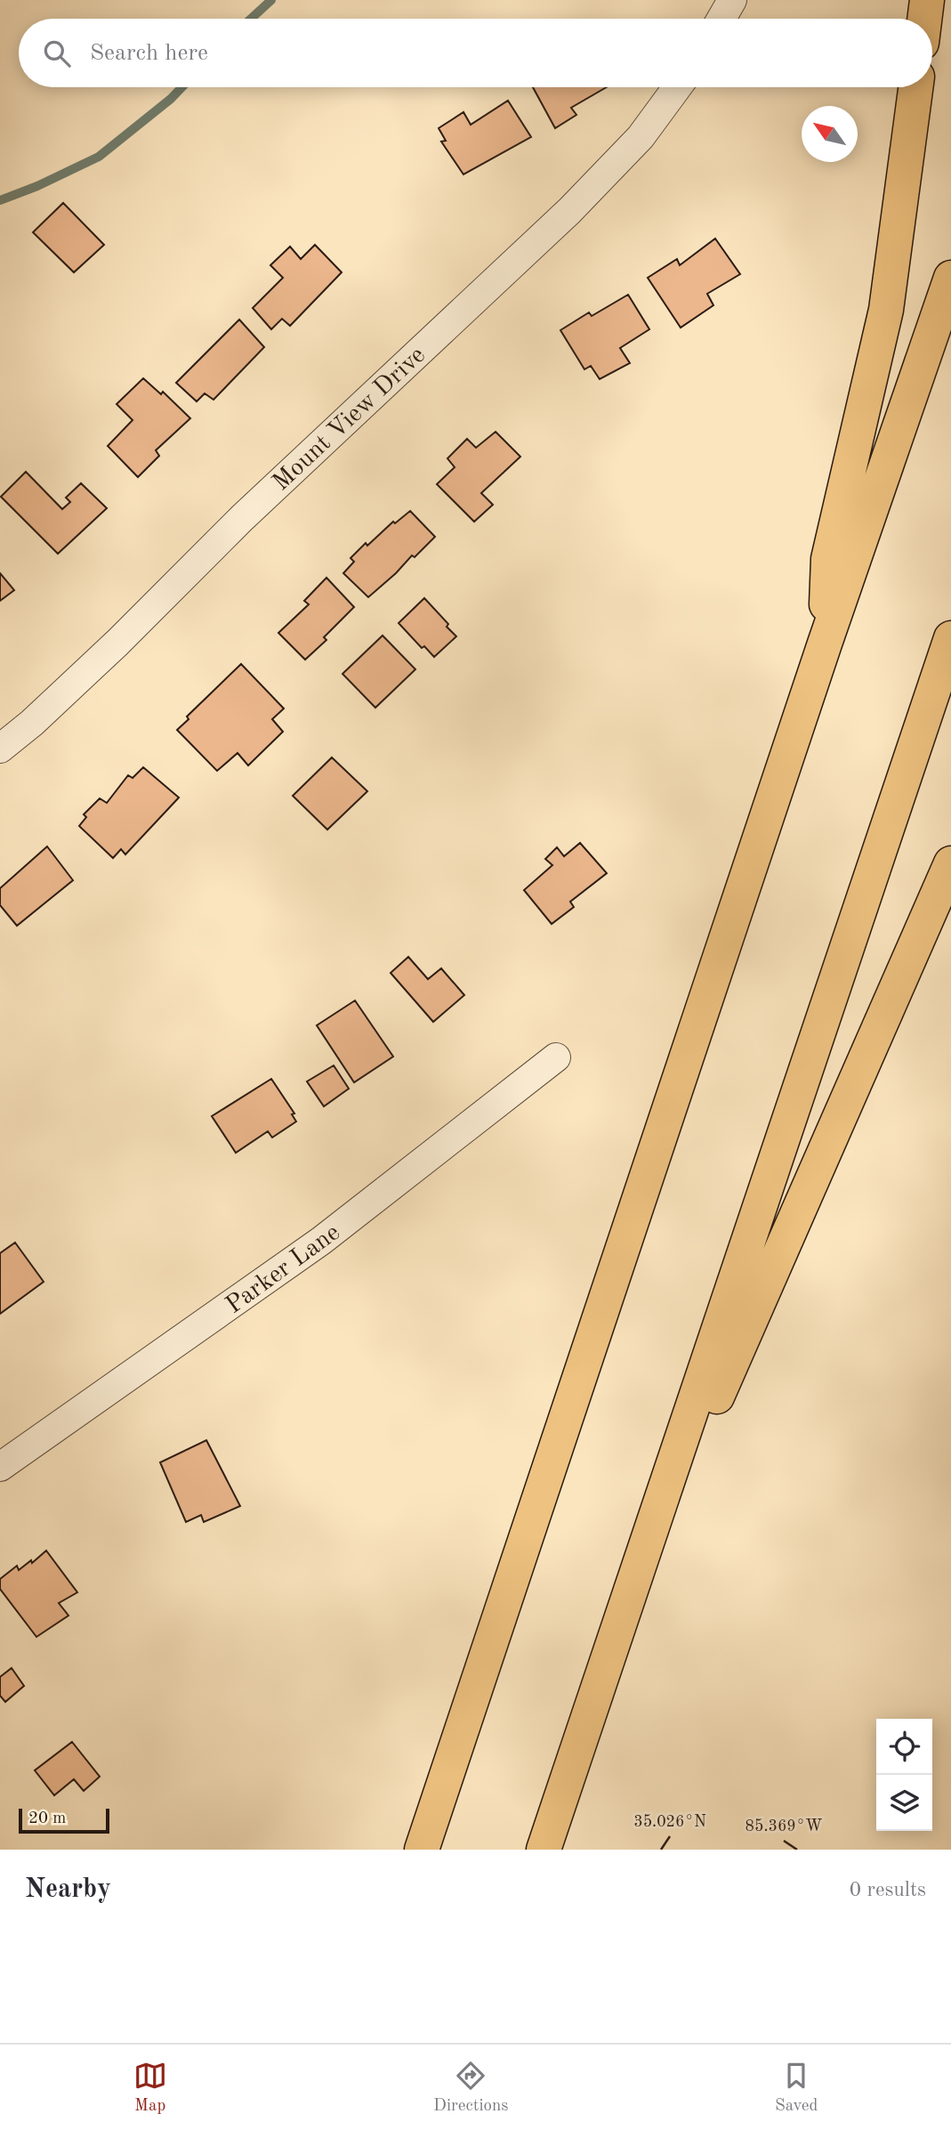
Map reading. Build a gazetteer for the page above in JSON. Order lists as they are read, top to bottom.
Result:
{
  "streets": {
    "street": ["Mount View Drive", "Parker Lane"]
  },
  "scale_bar": "20 m",
  "north": "top left",
  "page": {
    "search": "Search here",
    "scale": "20 m",
    "heading": ["Nearby", "0 results"],
    "nav": ["Map", "Directions", "Saved"]
  },
  "coordinates": ["35.026°N", "85.369°W"]
}
